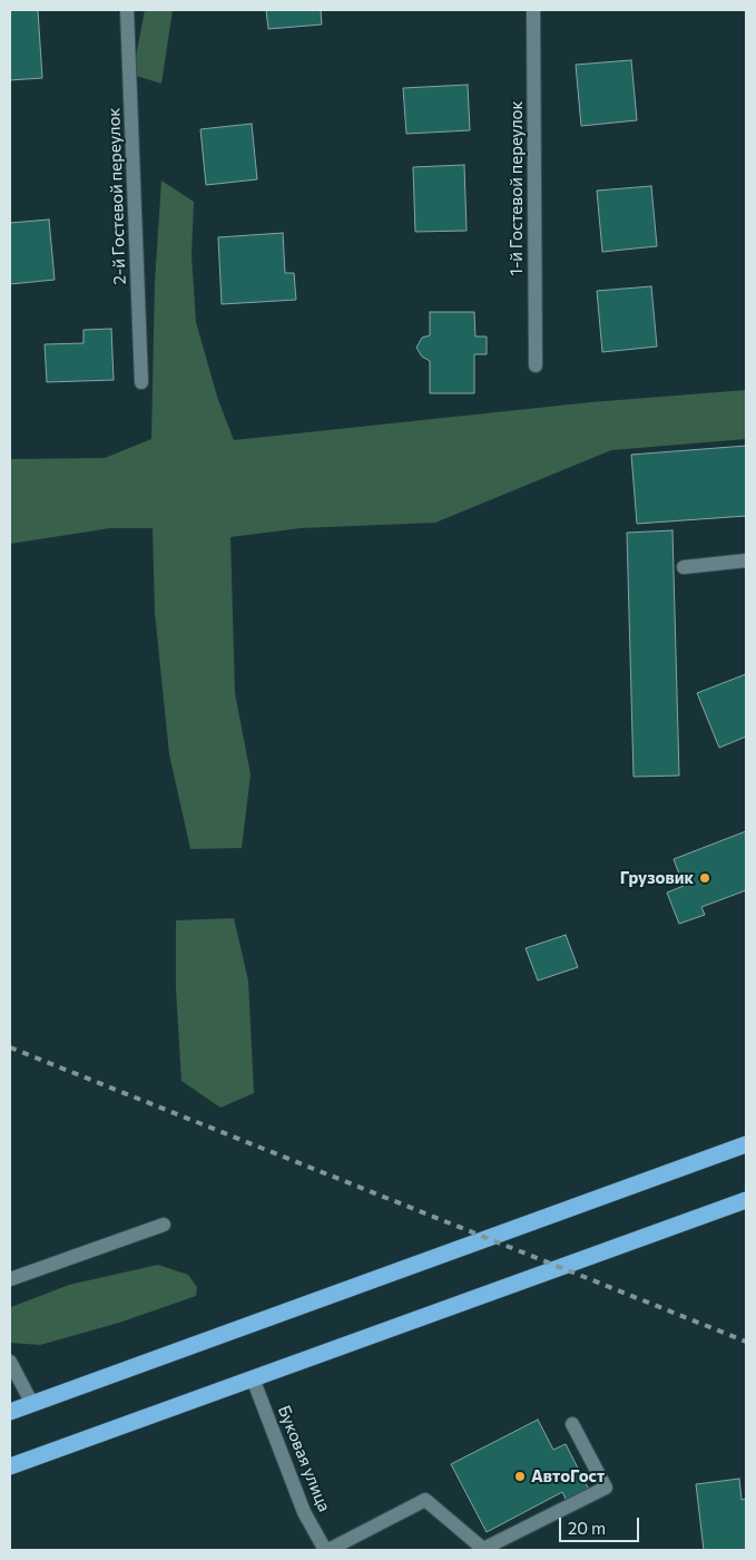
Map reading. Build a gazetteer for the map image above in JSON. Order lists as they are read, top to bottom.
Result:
{
  "streets": {
    "street": ["1-й Гостевой переулок", "2-й Гостевой переулок", "Буковая улица"]
  },
  "places": ["Грузовик", "АвтоГост"],
  "scale_bar": "20 m"
}
